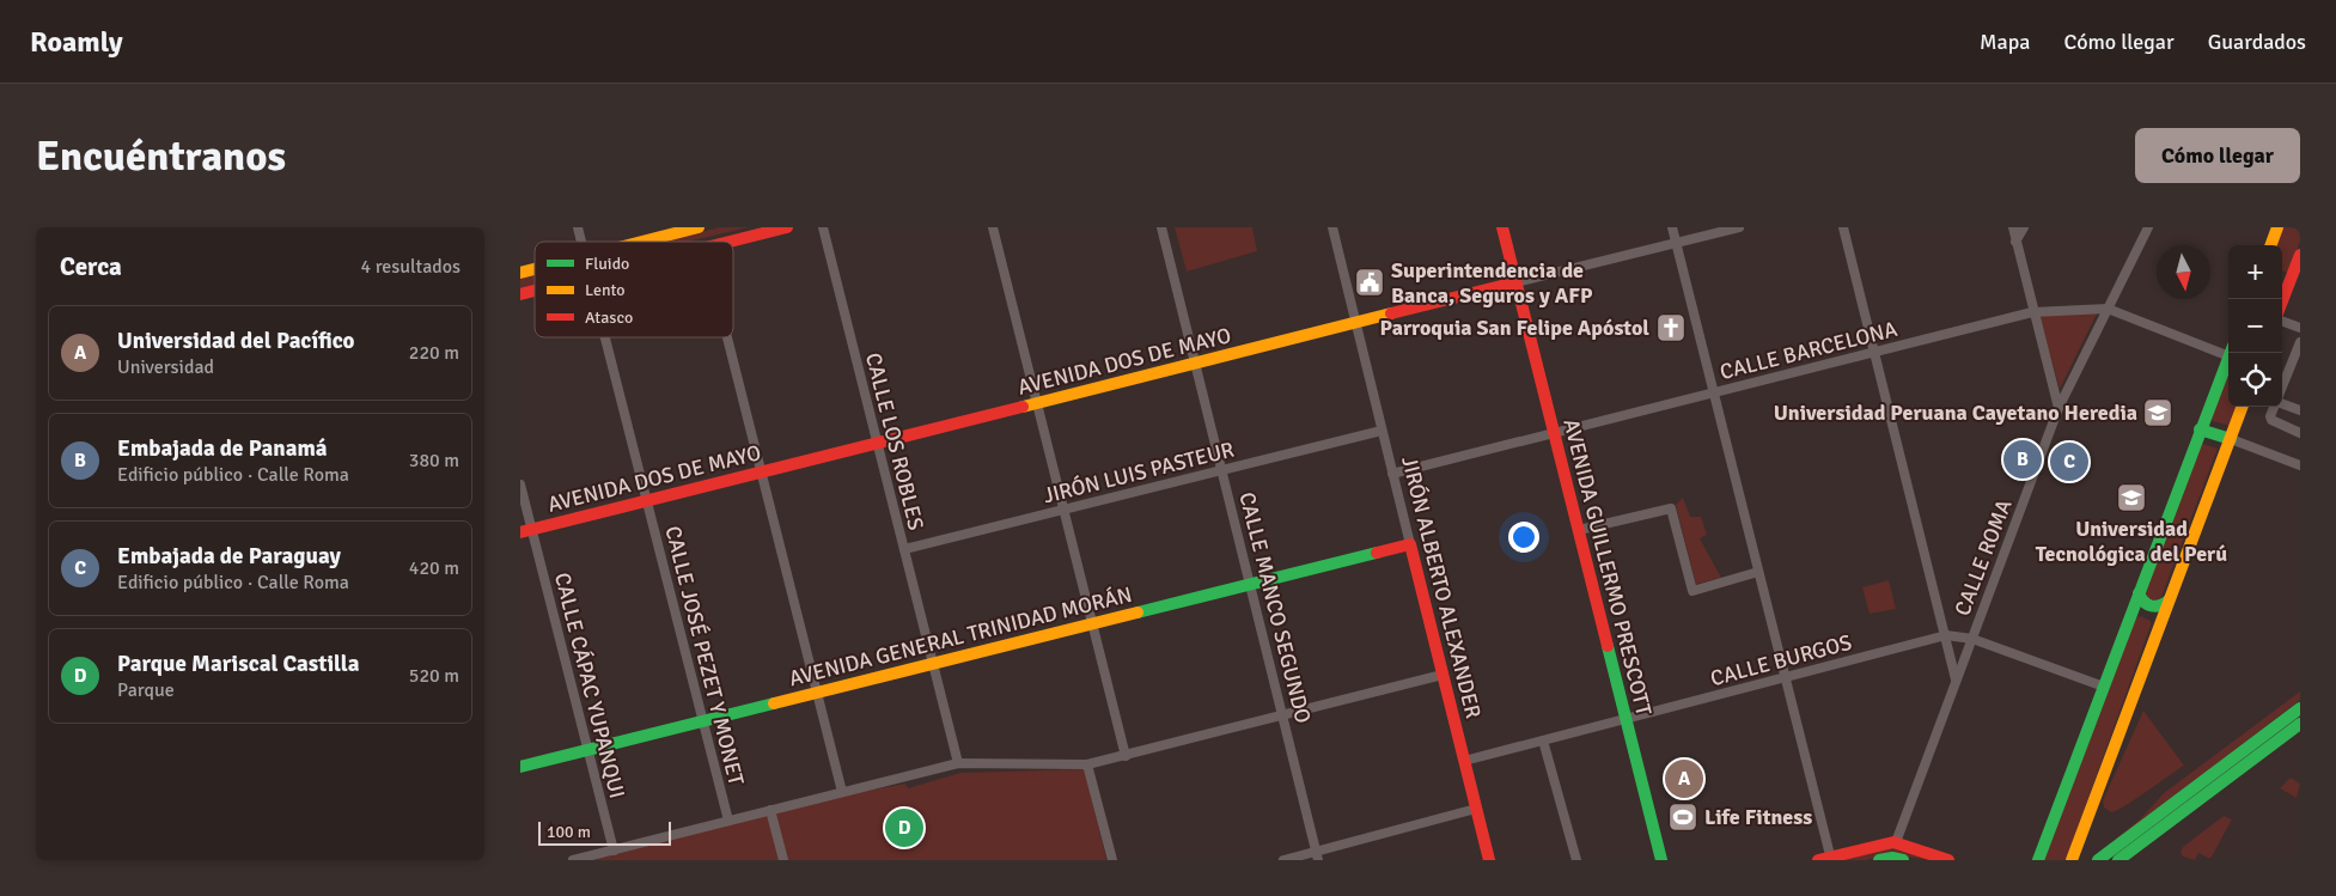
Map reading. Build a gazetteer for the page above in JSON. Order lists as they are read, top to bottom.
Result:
{
  "streets": {
    "main road": [
      "AVENIDA DOS DE MAYO",
      "AVENIDA GUILLERMO PRESCOTT",
      "JIRÓN ALBERTO ALEXANDER",
      "AVENIDA GENERAL TRINIDAD MORÁN"
    ],
    "street": [
      "CALLE BARCELONA",
      "CALLE LOS ROBLES",
      "JIRÓN LUIS PASTEUR",
      "CALLE ROMA",
      "CALLE MANCO SEGUNDO",
      "CALLE JOSÉ PEZET Y MONET",
      "CALLE BURGOS",
      "CALLE CÁPAC YUPANQUI"
    ]
  },
  "crossings": [
    ["CALLE BARCELONA", "CALLE ROMA"],
    ["CALLE BARCELONA", "AVENIDA GUILLERMO PRESCOTT"],
    ["CALLE BARCELONA", "JIRÓN ALBERTO ALEXANDER"],
    ["AVENIDA DOS DE MAYO", "CALLE LOS ROBLES"],
    ["AVENIDA DOS DE MAYO", "AVENIDA GUILLERMO PRESCOTT"],
    ["AVENIDA DOS DE MAYO", "JIRÓN ALBERTO ALEXANDER"],
    ["AVENIDA DOS DE MAYO", "CALLE MANCO SEGUNDO"],
    ["AVENIDA DOS DE MAYO", "CALLE JOSÉ PEZET Y MONET"],
    ["AVENIDA DOS DE MAYO", "CALLE CÁPAC YUPANQUI"],
    ["CALLE LOS ROBLES", "JIRÓN LUIS PASTEUR"],
    ["CALLE LOS ROBLES", "AVENIDA GENERAL TRINIDAD MORÁN"],
    ["JIRÓN LUIS PASTEUR", "JIRÓN ALBERTO ALEXANDER"],
    ["JIRÓN LUIS PASTEUR", "CALLE MANCO SEGUNDO"],
    ["CALLE ROMA", "CALLE BURGOS"],
    ["AVENIDA GUILLERMO PRESCOTT", "CALLE BURGOS"],
    ["JIRÓN ALBERTO ALEXANDER", "AVENIDA GENERAL TRINIDAD MORÁN"],
    ["JIRÓN ALBERTO ALEXANDER", "CALLE BURGOS"],
    ["CALLE MANCO SEGUNDO", "AVENIDA GENERAL TRINIDAD MORÁN"],
    ["AVENIDA GENERAL TRINIDAD MORÁN", "CALLE JOSÉ PEZET Y MONET"],
    ["AVENIDA GENERAL TRINIDAD MORÁN", "CALLE CÁPAC YUPANQUI"]
  ],
  "places": {
    "public building": ["Superintendencia de Banca, Seguros y AFP"],
    "church": ["Parroquia San Felipe Apóstol"],
    "school or university": ["Universidad Peruana Cayetano Heredia", "Universidad Tecnológica del Perú"],
    "sports": ["Life Fitness"]
  },
  "legend": ["Fluido", "Lento", "Atasco"],
  "scale_bar": "100 m",
  "north": "bottom",
  "page": {
    "header": "Roamly",
    "nav": ["Mapa", "Cómo llegar", "Guardados"],
    "buttons": "Cómo llegar",
    "title": "Encuéntranos",
    "heading": ["Cerca", "4 resultados"],
    "map_buttons": ["+", "−"],
    "list": [
      {
        "mark": "A",
        "name": "Universidad del Pacífico",
        "note": "Universidad",
        "value": "220 m"
      },
      {
        "mark": "B",
        "name": "Embajada de Panamá",
        "note": "Edificio público · Calle Roma",
        "value": "380 m"
      },
      {
        "mark": "C",
        "name": "Embajada de Paraguay",
        "note": "Edificio público · Calle Roma",
        "value": "420 m"
      },
      {
        "mark": "D",
        "name": "Parque Mariscal Castilla",
        "note": "Parque",
        "value": "520 m"
      }
    ],
    "pins": [
      "B",
      "C",
      "A",
      "D"
    ],
    "scale": "100 m"
  }
}
